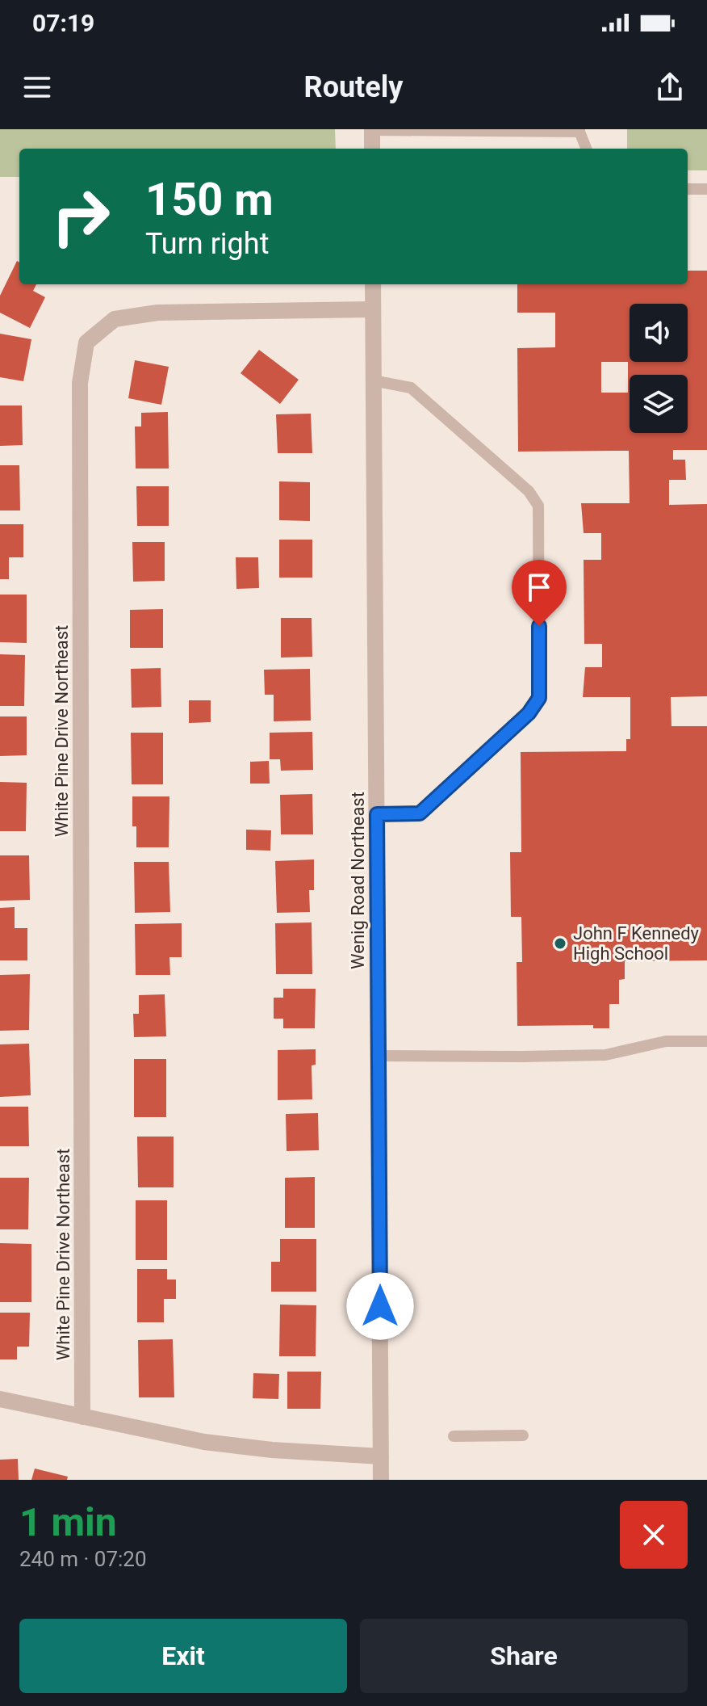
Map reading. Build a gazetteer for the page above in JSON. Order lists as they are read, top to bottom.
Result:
{
  "streets": {
    "street": ["White Pine Drive Northeast", "Wenig Road Northeast"]
  },
  "crossings": [
    ["White Pine Drive Northeast", "Wenig Road Northeast"]
  ],
  "places": ["John F Kennedy High School"],
  "page": {
    "status": "07:19",
    "header": "Routely",
    "turn": ["150 m", "Turn right"],
    "heading": ["1 min", "240 m · 07:20"],
    "buttons": ["Exit", "Share"]
  }
}
